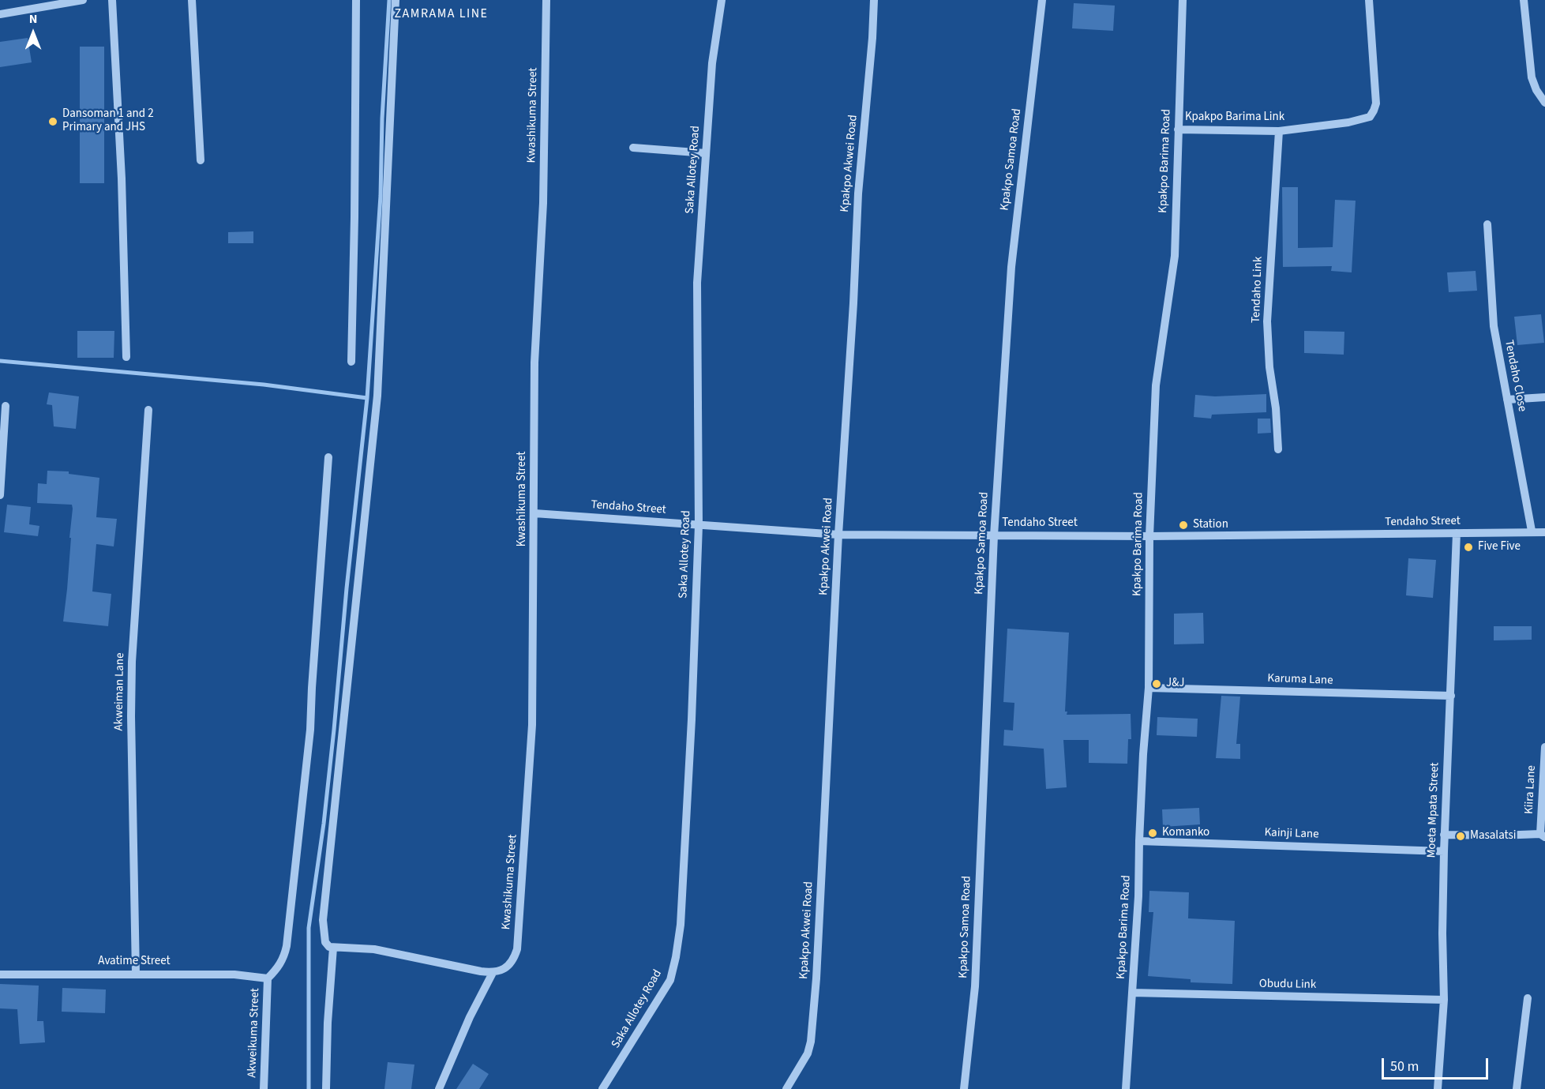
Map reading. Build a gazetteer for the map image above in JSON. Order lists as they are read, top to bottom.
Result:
{
  "streets": {
    "street": [
      "Kwashikuma Street",
      "Kpakpo Barima Link",
      "Kpakpo Samoa Road",
      "Kpakpo Barima Road",
      "Kpakpo Akwei Road",
      "Saka Allotey Road",
      "Tendaho Link",
      "Tendaho Close",
      "Tendaho Street",
      "Karuma Lane",
      "Akweiman Lane",
      "Kiira Lane",
      "Moeta Mpata Street",
      "Kainji Lane",
      "Avatime Street",
      "Obudu Link",
      "Akweikuma Street"
    ]
  },
  "crossings": [
    ["Kwashikuma Street", "Tendaho Street"],
    ["Kpakpo Barima Link", "Kpakpo Barima Road"],
    ["Kpakpo Barima Link", "Tendaho Link"],
    ["Kpakpo Samoa Road", "Tendaho Street"],
    ["Kpakpo Barima Road", "Tendaho Street"],
    ["Kpakpo Barima Road", "Karuma Lane"],
    ["Kpakpo Barima Road", "Kainji Lane"],
    ["Kpakpo Barima Road", "Obudu Link"],
    ["Kpakpo Akwei Road", "Tendaho Street"],
    ["Saka Allotey Road", "Tendaho Street"],
    ["Tendaho Close", "Tendaho Street"],
    ["Tendaho Street", "Moeta Mpata Street"],
    ["Karuma Lane", "Moeta Mpata Street"],
    ["Akweiman Lane", "Avatime Street"],
    ["Moeta Mpata Street", "Kainji Lane"],
    ["Moeta Mpata Street", "Obudu Link"],
    ["Avatime Street", "Akweikuma Street"]
  ],
  "districts": ["ZAMRAMA LINE"],
  "places": [
    "Dansoman 1 and 2 Primary and JHS",
    "Station",
    "Five Five",
    "J&J",
    "Komanko",
    "Masalatsi"
  ],
  "scale_bar": "50 m",
  "north": "top"
}
